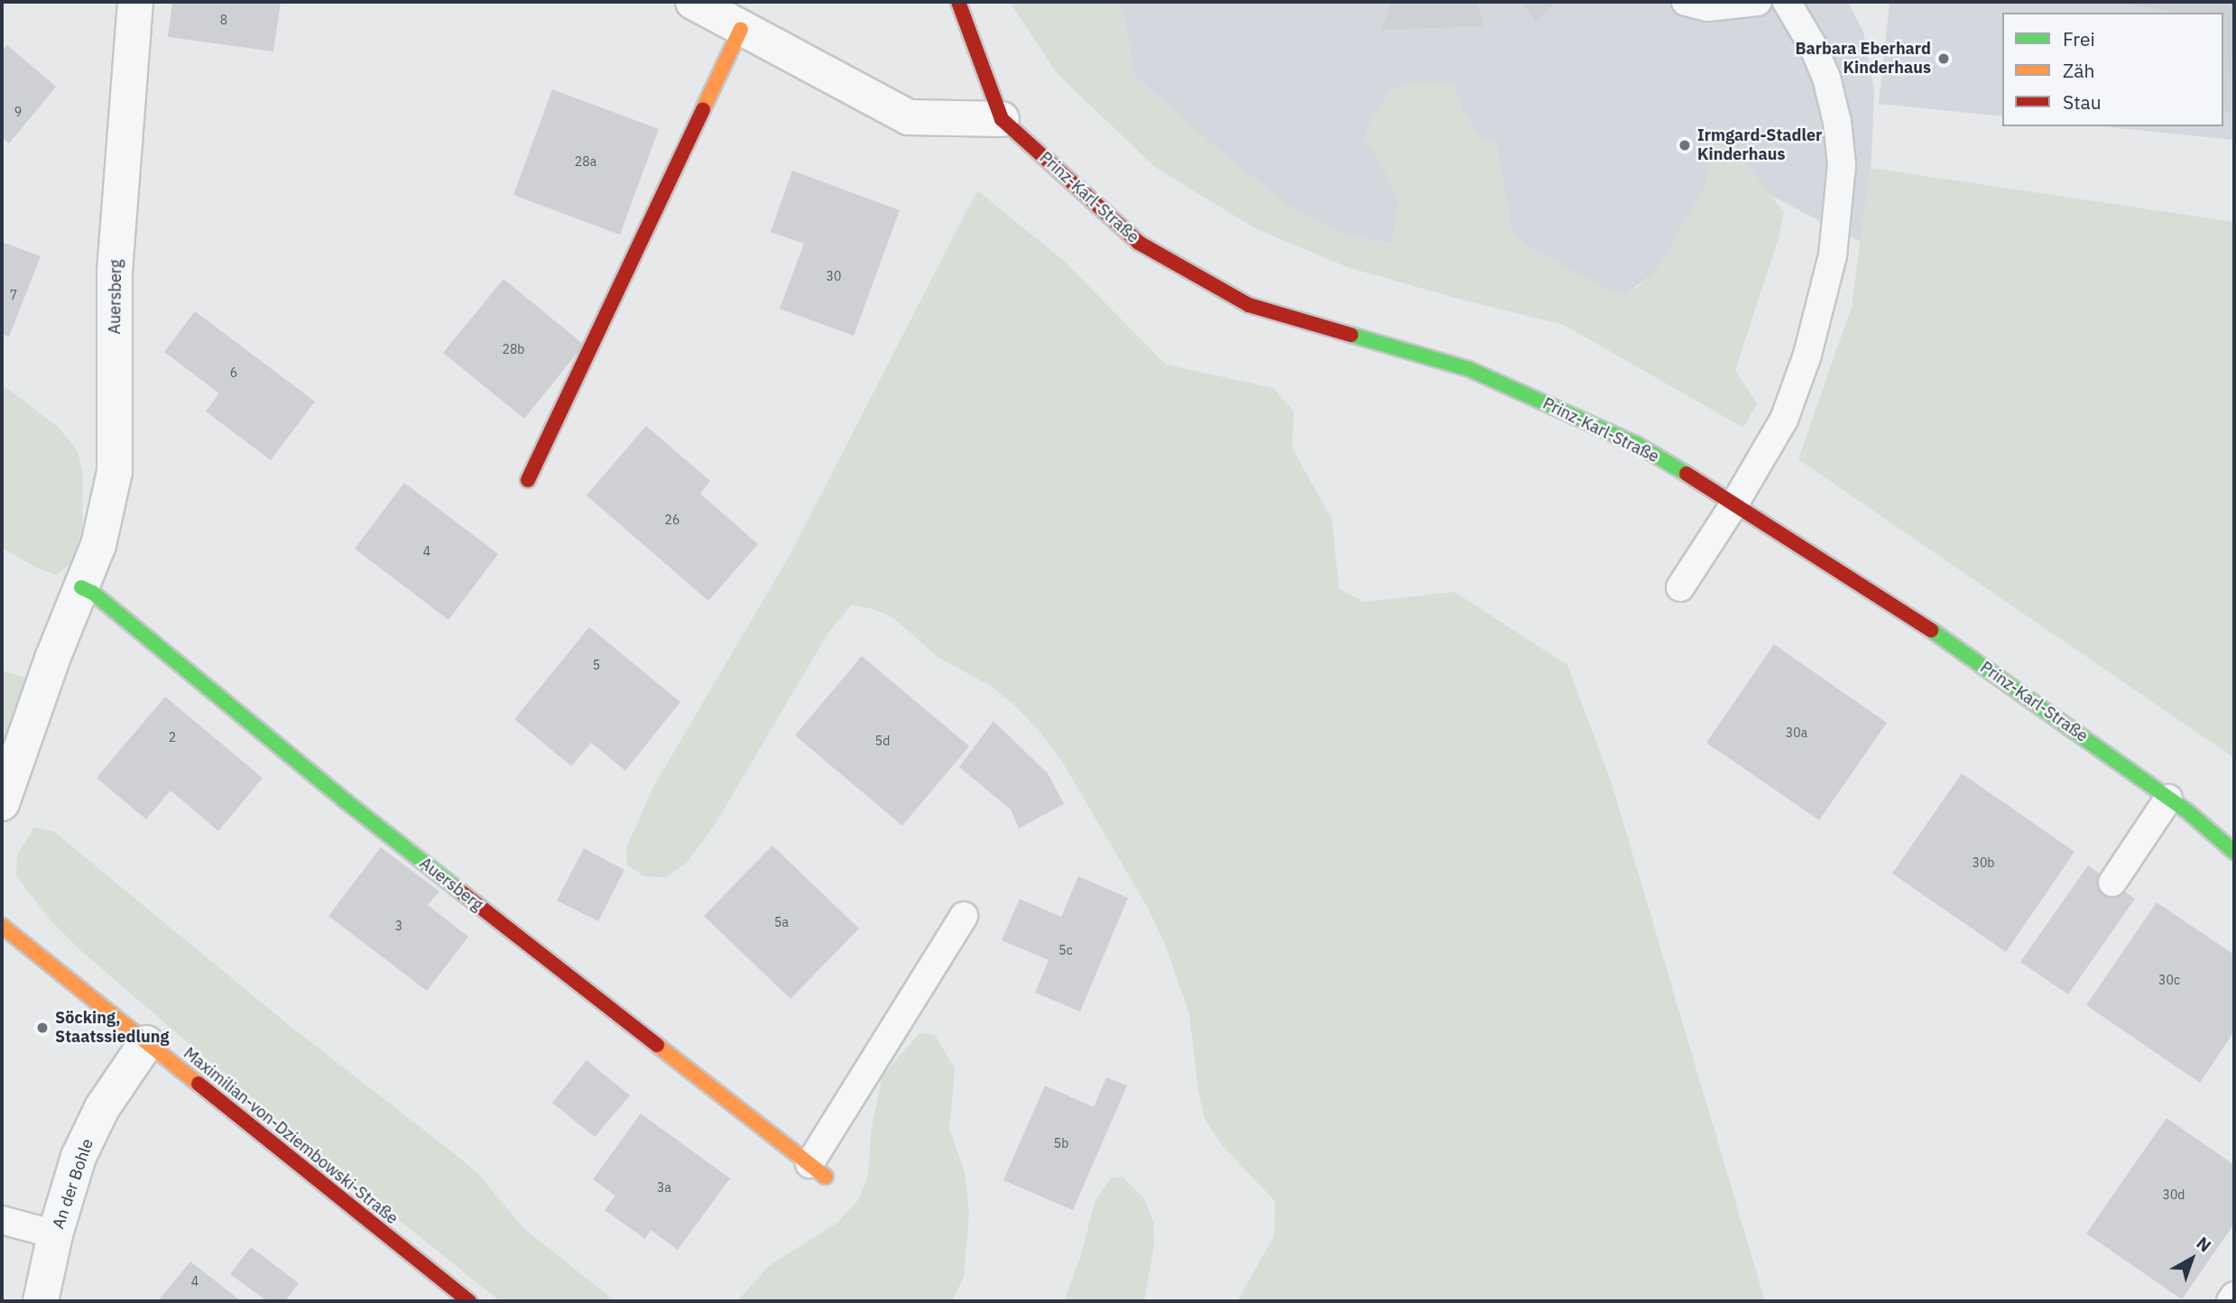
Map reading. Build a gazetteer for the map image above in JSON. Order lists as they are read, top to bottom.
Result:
{
  "streets": {
    "street": [
      "Prinz-Karl-Straße",
      "Auersberg",
      "Maximilian-von-Dziembowski-Straße",
      "An der Bohle"
    ]
  },
  "crossings": [
    ["Maximilian-von-Dziembowski-Straße", "An der Bohle"]
  ],
  "places": ["Barbara Eberhard Kinderhaus", "Irmgard-Stadler Kinderhaus", "Söcking, Staatssiedlung"],
  "house_numbers": [
    "8",
    "9",
    "28a",
    "30",
    "7",
    "28b",
    "6",
    "26",
    "4",
    "5",
    "30a",
    "2",
    "5d",
    "30b",
    "5a",
    "3",
    "5c",
    "30c",
    "5b",
    "3a",
    "30d",
    "4"
  ],
  "legend": ["Frei", "Zäh", "Stau"],
  "north": "top right"
}
